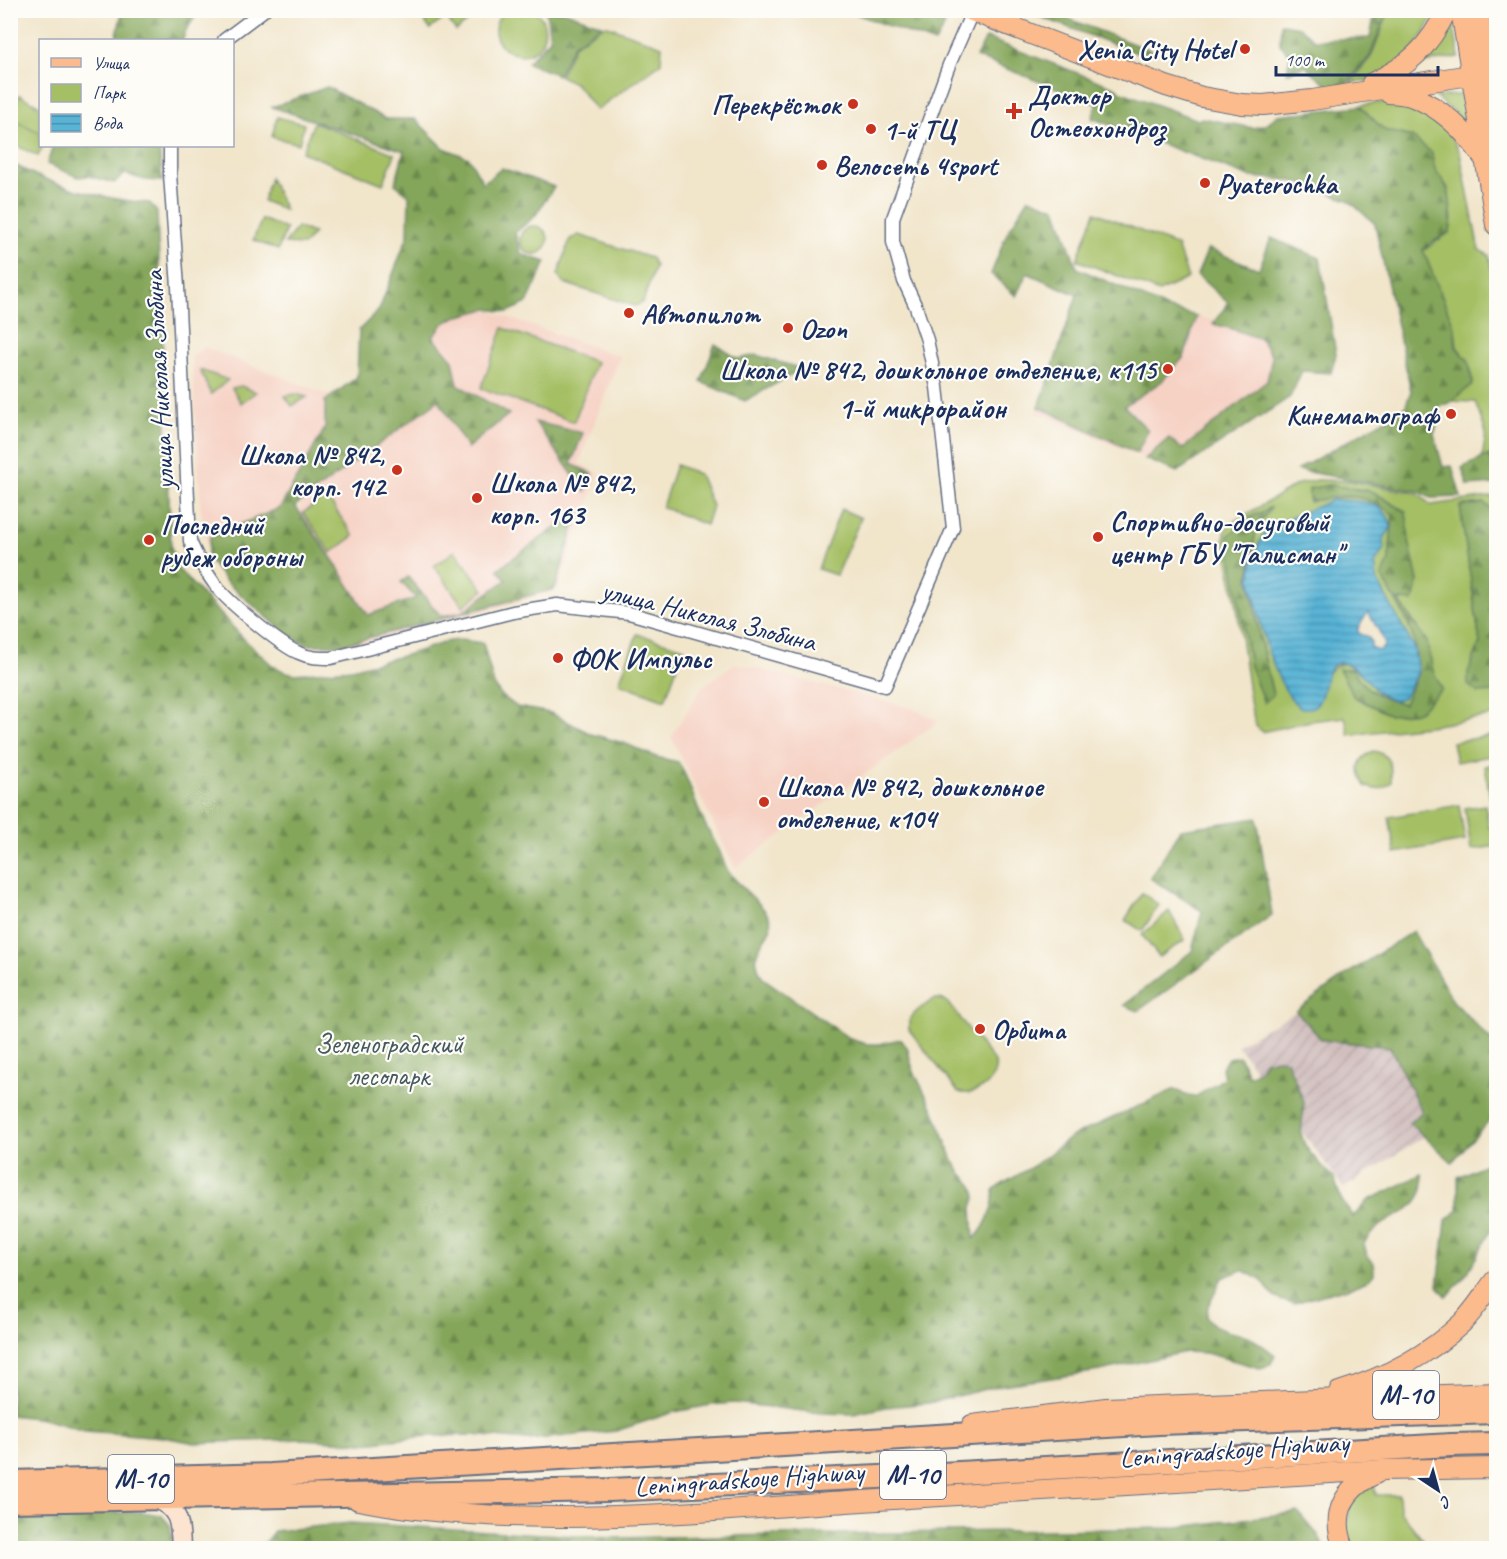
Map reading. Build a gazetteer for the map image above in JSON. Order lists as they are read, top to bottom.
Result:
{
  "streets": {
    "highway": ["М-10", "Leningradskoye Highway"],
    "street": ["улица Николая Злобина"]
  },
  "districts": ["1-й микрорайон"],
  "parks": ["Зеленоградский лесопарк"],
  "places": {
    "other": [
      "Xenia City Hotel",
      "Перекрёсток",
      "1-й ТЦ",
      "Велосеть 4sport",
      "Pyaterochka",
      "Автопилот",
      "Ozon",
      "Школа № 842, дошкольное отделение, к115",
      "Кинематограф",
      "Школа № 842, корп. 142",
      "Школа № 842, корп. 163",
      "Спортивно-досуговый центр ГБУ \"Талисман\"",
      "Последний рубеж обороны",
      "ФОК Импульс",
      "Школа № 842, дошкольное отделение, к104",
      "Орбита"
    ],
    "health": ["Доктор Остеохондроз"]
  },
  "legend": ["Улица", "Парк", "Вода"],
  "scale_bar": "100 m",
  "north": "bottom right"
}
